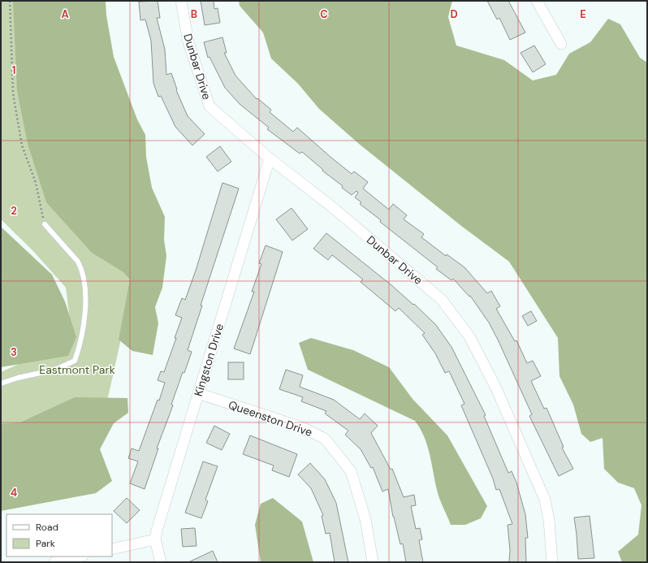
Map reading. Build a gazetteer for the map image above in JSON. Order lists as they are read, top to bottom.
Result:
{
  "streets": {
    "street": ["Dunbar Drive", "Kingston Drive", "Queenston Drive"]
  },
  "crossings": [
    ["Dunbar Drive", "Kingston Drive"],
    ["Kingston Drive", "Queenston Drive"]
  ],
  "parks": ["Eastmont Park"],
  "legend": ["Road", "Park"],
  "grid": {
    "columns": [
      "A",
      "B",
      "C",
      "D",
      "E"
    ],
    "rows": [
      "1",
      "2",
      "3",
      "4"
    ]
  }
}
